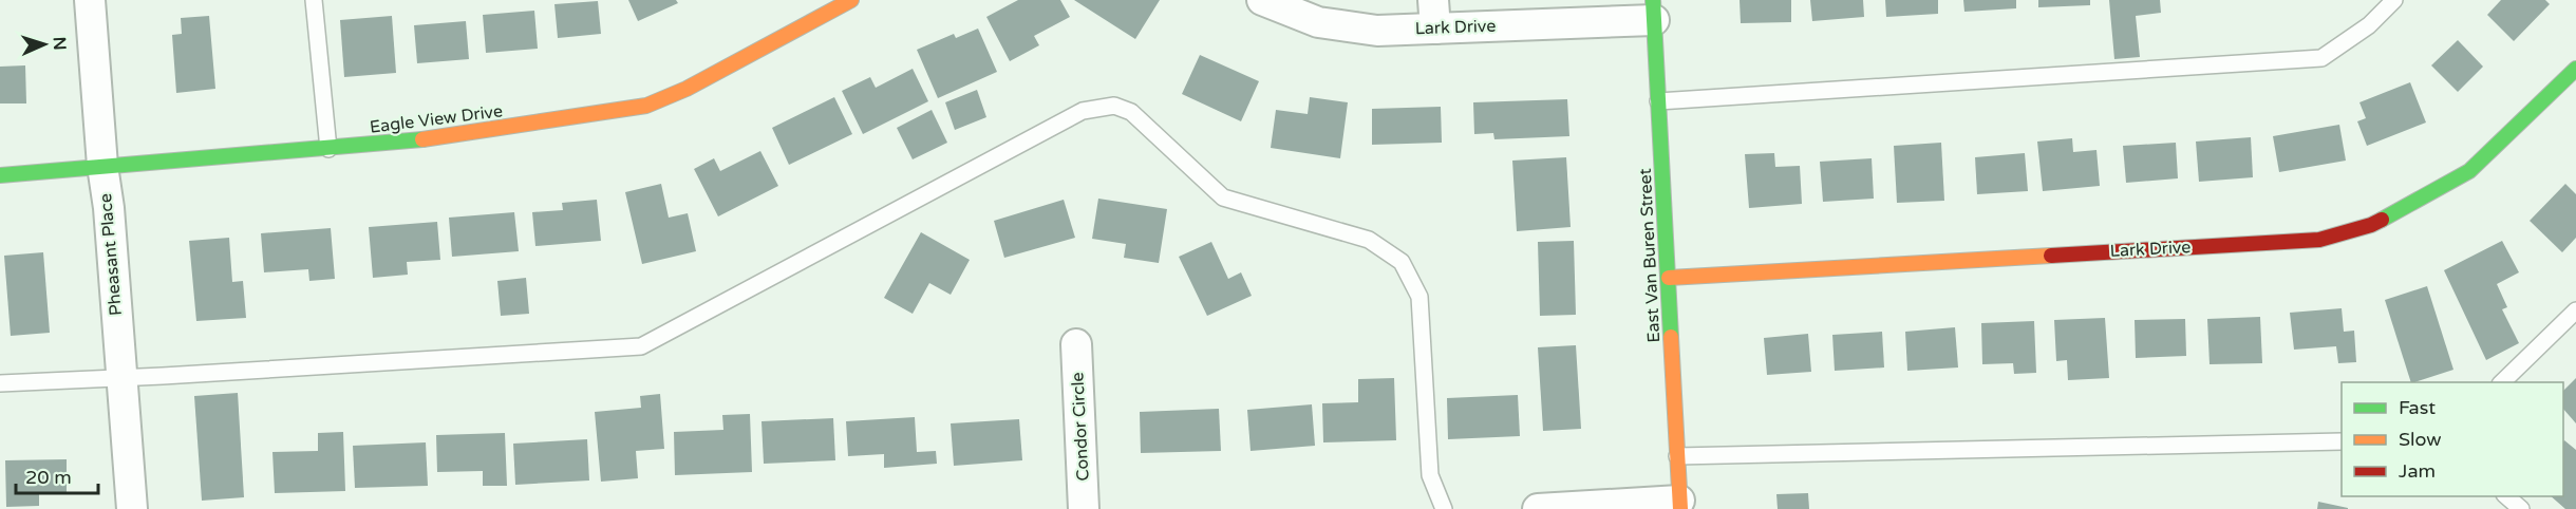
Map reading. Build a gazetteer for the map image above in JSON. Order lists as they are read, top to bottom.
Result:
{
  "streets": {
    "street": [
      "Lark Drive",
      "Eagle View Drive",
      "Pheasant Place",
      "East Van Buren Street",
      "Condor Circle"
    ]
  },
  "crossings": [
    ["Lark Drive", "East Van Buren Street"],
    ["Eagle View Drive", "Pheasant Place"]
  ],
  "legend": ["Fast", "Slow", "Jam"],
  "scale_bar": "20 m",
  "north": "right"
}
